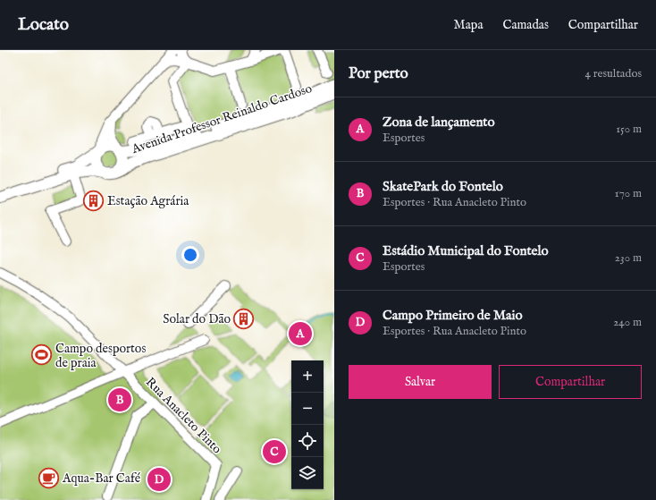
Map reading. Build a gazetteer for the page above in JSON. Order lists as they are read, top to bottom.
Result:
{
  "streets": {
    "main road": ["Avenida Professor Reinaldo Cardoso"],
    "street": ["Rua Anacleto Pinto"]
  },
  "places": {
    "building": ["Estação Agrária", "Solar do Dão"],
    "sports": ["Campo desportos de praia"],
    "cafe": ["Aqua-Bar Café"]
  },
  "page": {
    "header": "Locato",
    "nav": ["Mapa", "Camadas", "Compartilhar"],
    "heading": ["Por perto", "4 resultados"],
    "list": [
      {
        "mark": "A",
        "name": "Zona de lançamento",
        "note": "Esportes",
        "value": "150 m"
      },
      {
        "mark": "B",
        "name": "SkatePark do Fontelo",
        "note": "Esportes · Rua Anacleto Pinto",
        "value": "170 m"
      },
      {
        "mark": "C",
        "name": "Estádio Municipal do Fontelo",
        "note": "Esportes",
        "value": "230 m"
      },
      {
        "mark": "D",
        "name": "Campo Primeiro de Maio",
        "note": "Esportes · Rua Anacleto Pinto",
        "value": "240 m"
      }
    ],
    "pins": [
      "A",
      "B",
      "C",
      "D"
    ],
    "buttons": ["Salvar", "Compartilhar"],
    "map_buttons": ["+", "−"]
  }
}
